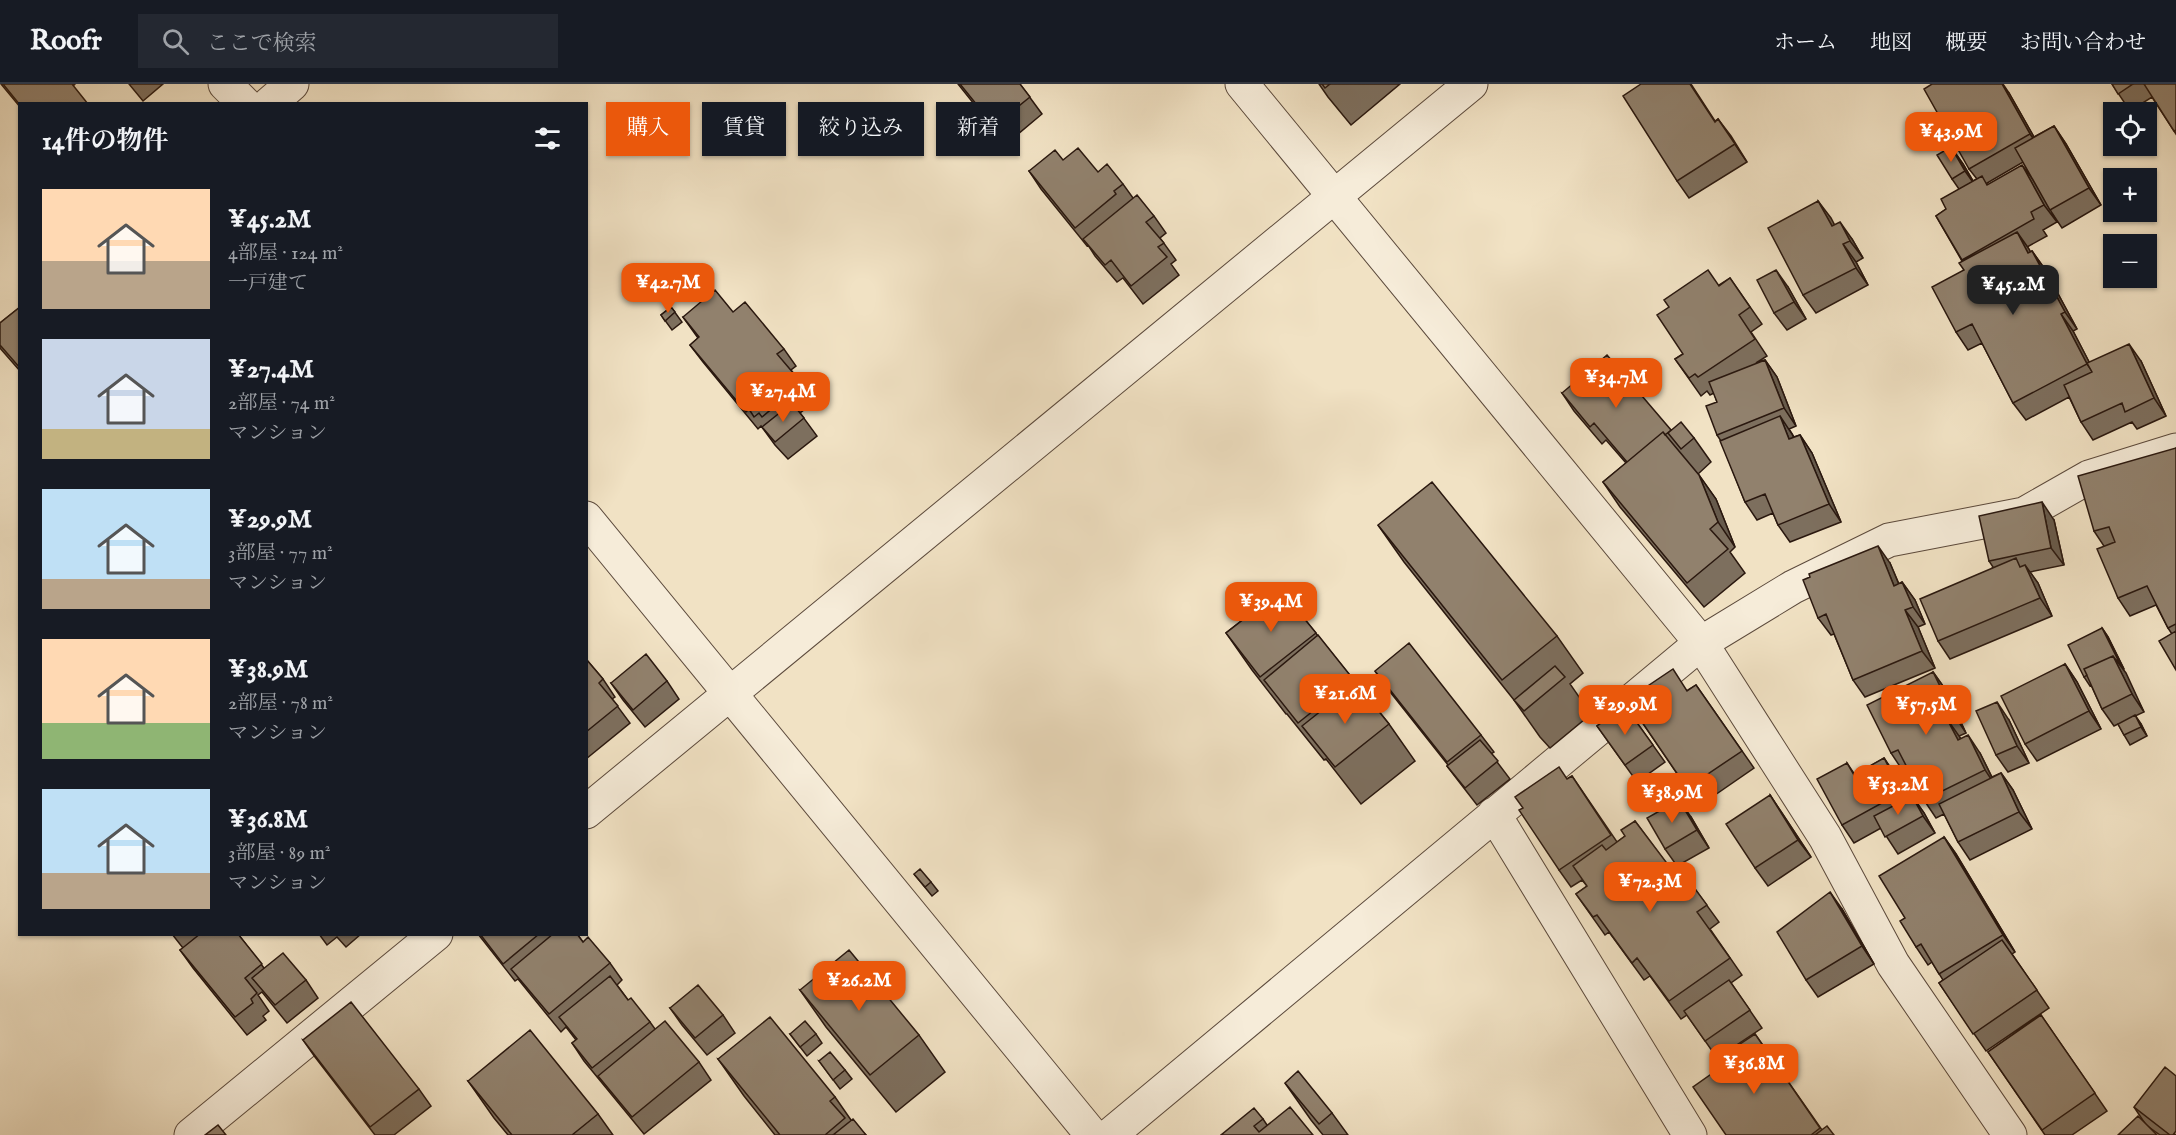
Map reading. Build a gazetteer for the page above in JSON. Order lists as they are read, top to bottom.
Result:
{
  "page": {
    "header": "Roofr",
    "search": "ここで検索",
    "nav": [
      "ホーム",
      "地図",
      "概要",
      "お問い合わせ"
    ],
    "map_buttons": ["+", "−"],
    "chip": [
      "購入",
      "賃貸",
      "絞り込み",
      "新着"
    ],
    "heading": "14件の物件",
    "price": [
      "¥43.9M",
      "¥42.7M",
      "¥45.2M",
      "¥34.7M",
      "¥27.4M",
      "¥39.4M",
      "¥21.6M",
      "¥29.9M",
      "¥57.5M",
      "¥53.2M",
      "¥38.9M",
      "¥72.3M",
      "¥26.2M",
      "¥36.8M"
    ],
    "list": [
      {
        "name": "¥45.2M",
        "note": "4部屋 · 124 m² · 一戸建て"
      },
      {
        "name": "¥27.4M",
        "note": "2部屋 · 74 m² · マンション"
      },
      {
        "name": "¥29.9M",
        "note": "3部屋 · 77 m² · マンション"
      },
      {
        "name": "¥38.9M",
        "note": "2部屋 · 78 m² · マンション"
      },
      {
        "name": "¥36.8M",
        "note": "3部屋 · 89 m² · マンション"
      }
    ]
  }
}
